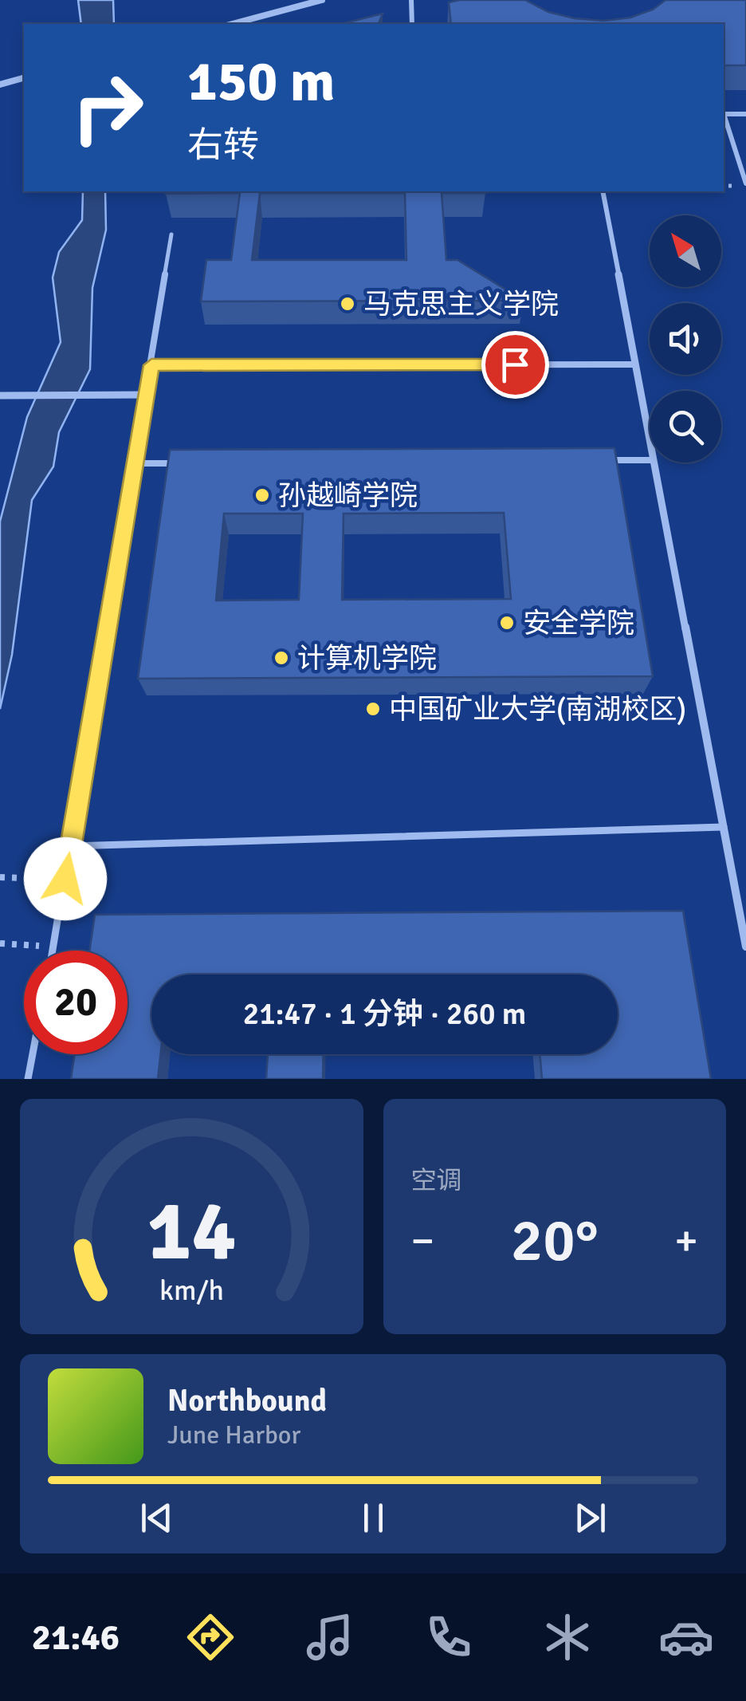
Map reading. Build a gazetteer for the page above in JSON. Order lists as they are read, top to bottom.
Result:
{
  "places": [
    "马克思主义学院",
    "孙越崎学院",
    "安全学院",
    "计算机学院",
    "中国矿业大学(南湖校区)"
  ],
  "north": "top left",
  "page": {
    "turn": ["150 m", "右转"],
    "limit": "20",
    "trip": "21:47 · 1 分钟 · 260 m",
    "tile": "空调",
    "heat": ["−", "20°", "+"],
    "song": ["Northbound", "June Harbor"],
    "tabs": "21:46",
    "gauge": ["14", "km/h"]
  }
}
